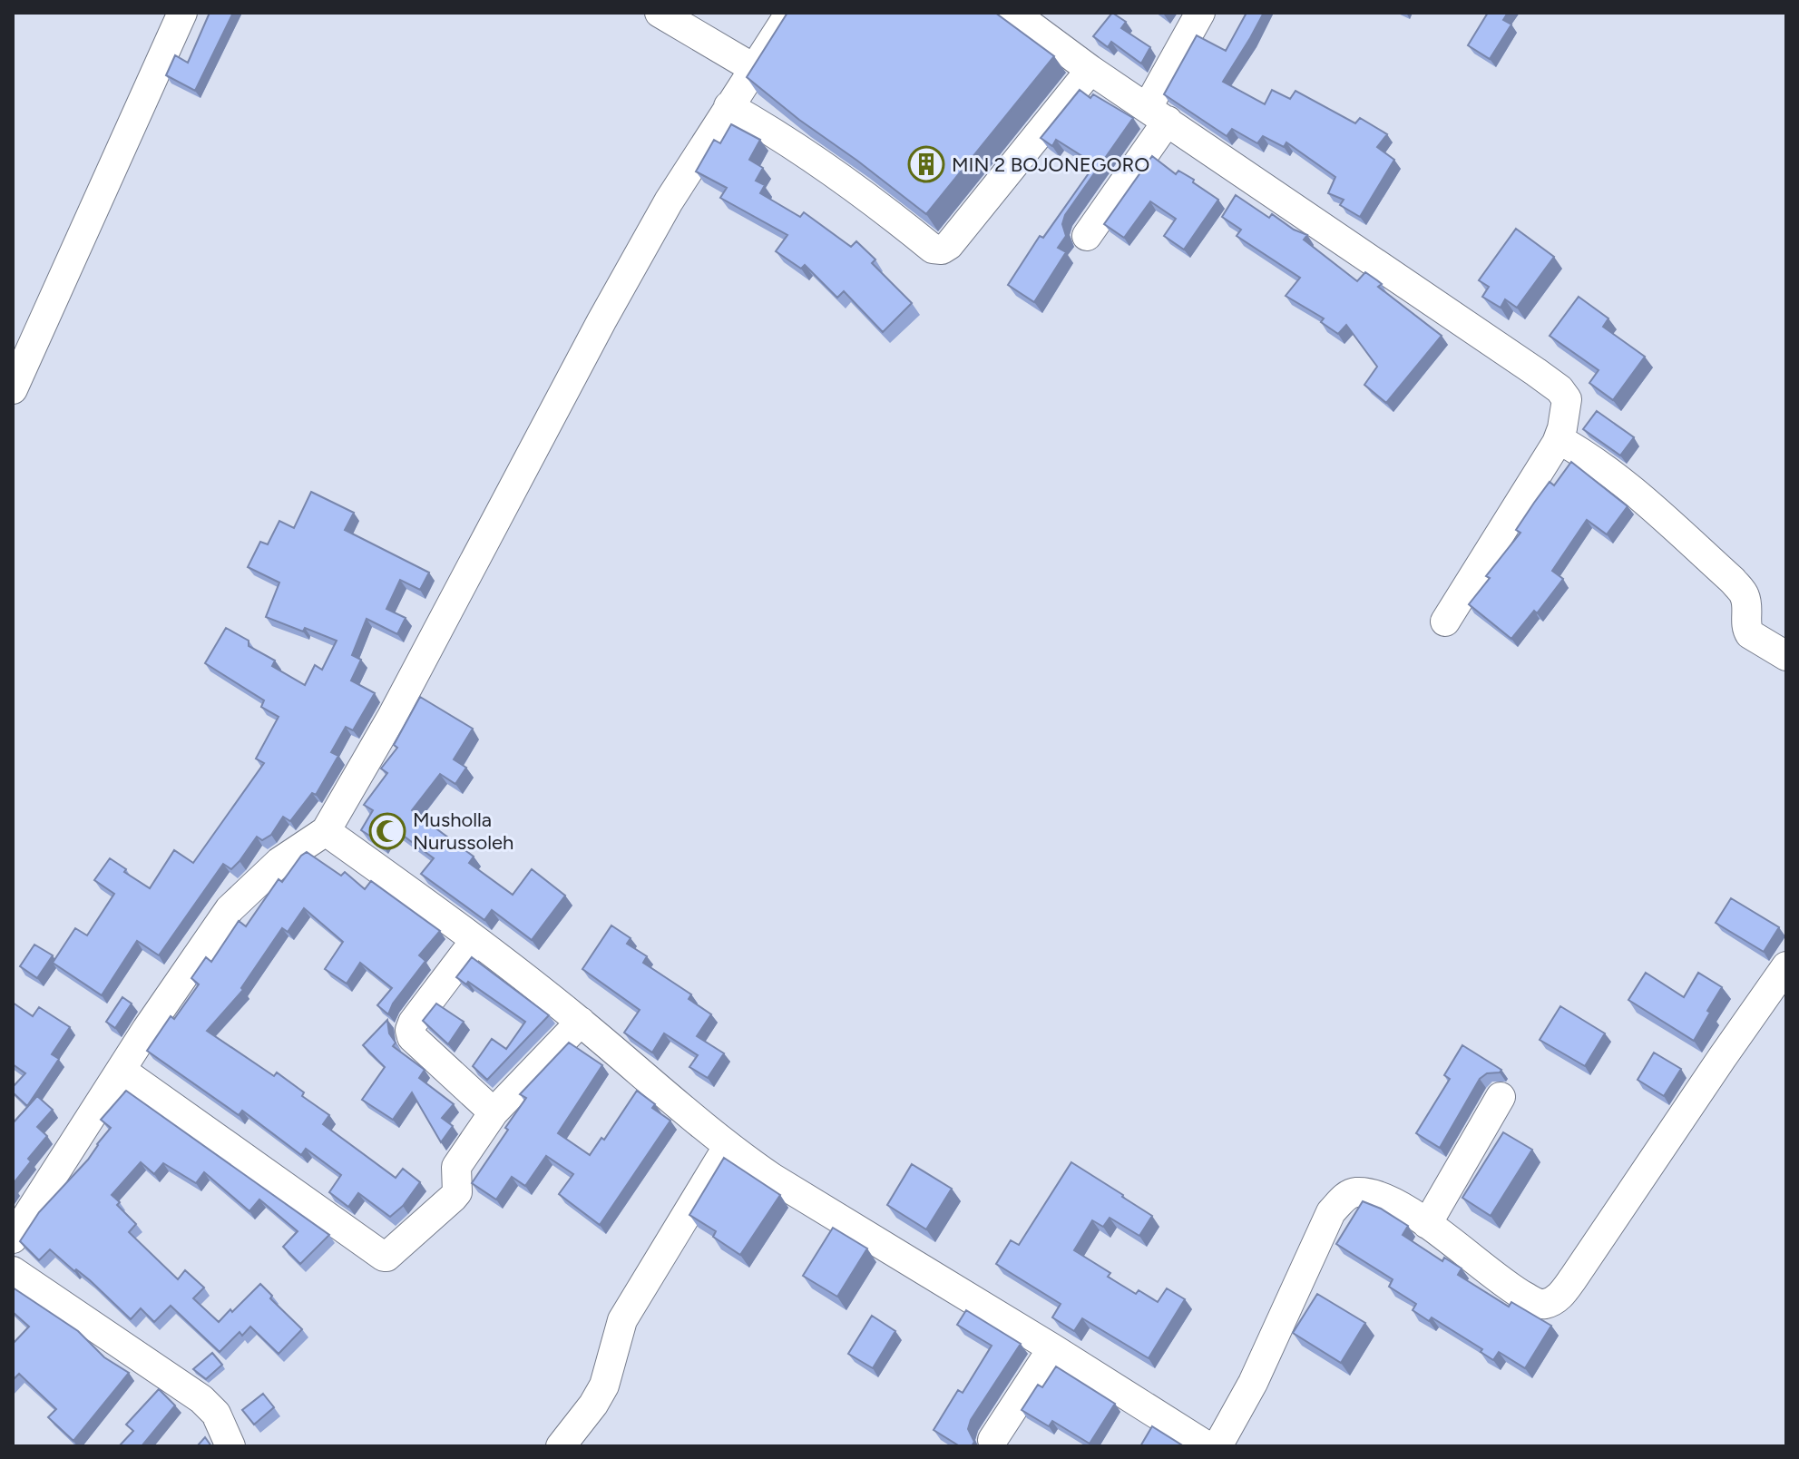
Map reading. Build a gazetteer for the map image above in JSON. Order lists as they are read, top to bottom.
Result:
{
  "places": {
    "building": ["MIN 2 BOJONEGORO"],
    "mosque": ["Musholla Nurussoleh"]
  }
}
